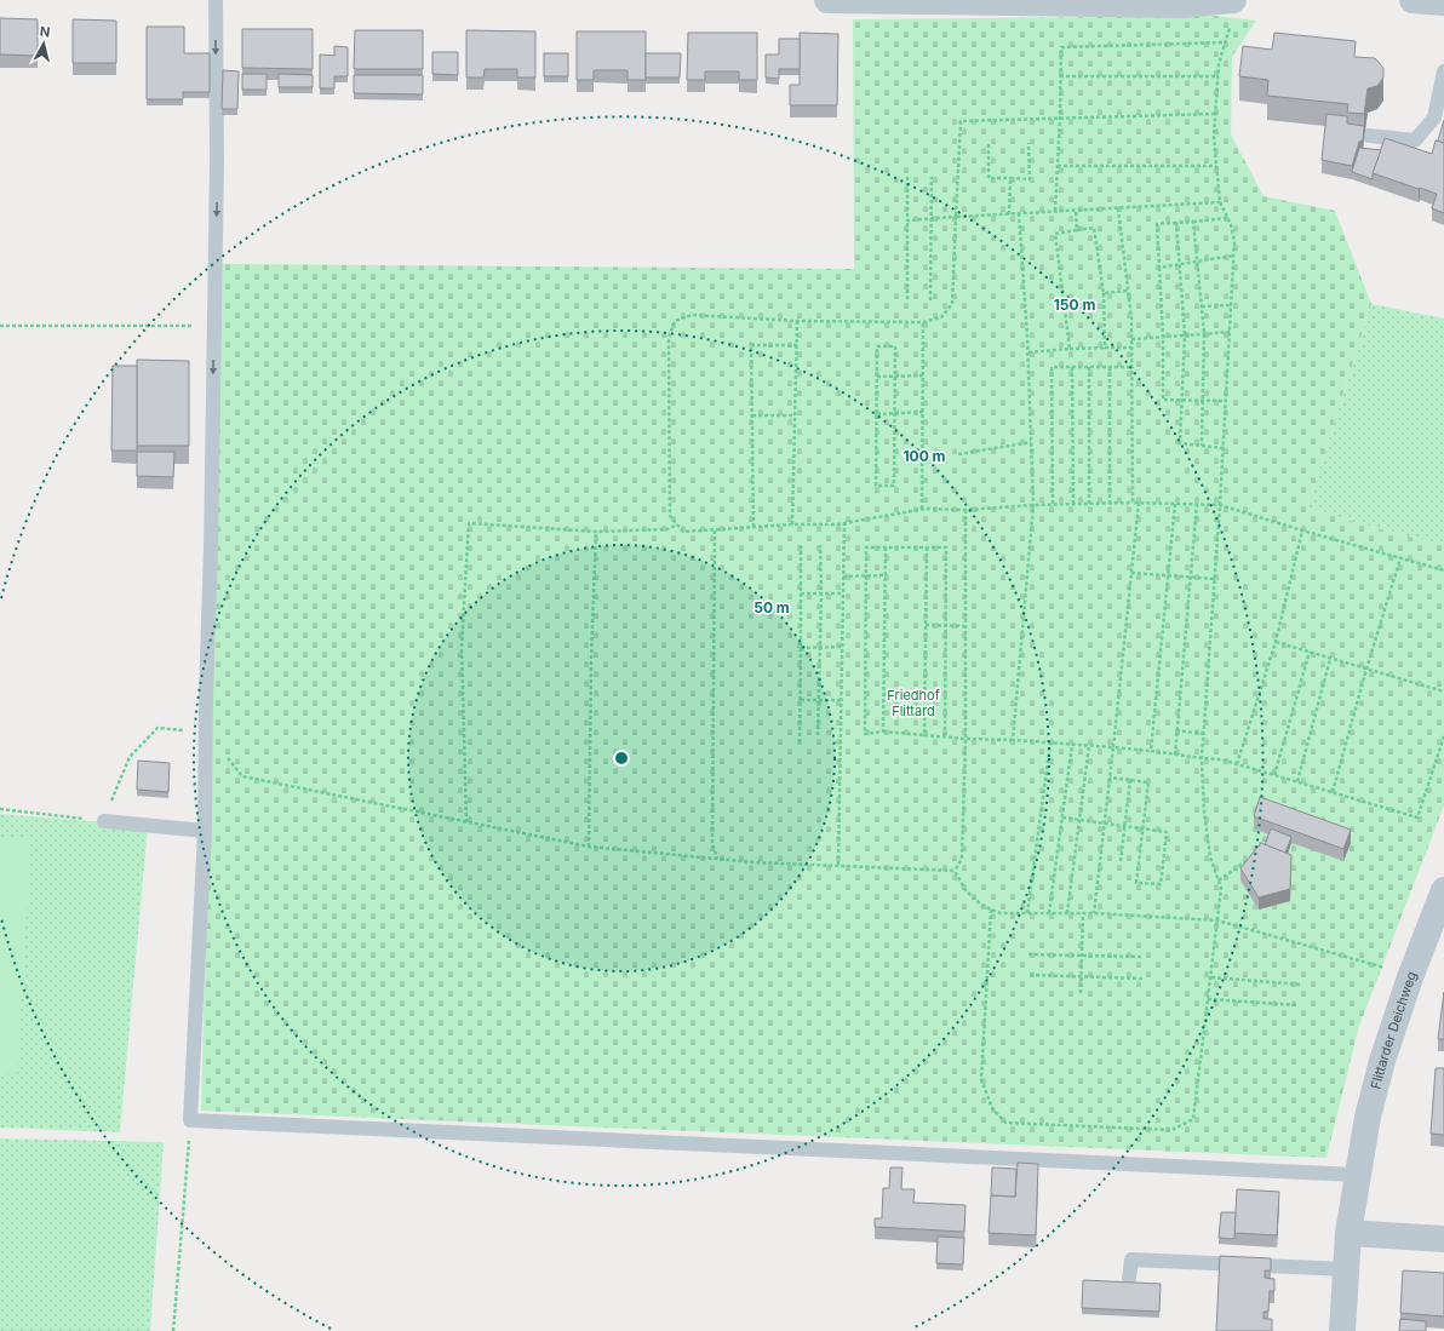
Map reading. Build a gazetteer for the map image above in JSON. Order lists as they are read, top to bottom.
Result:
{
  "streets": {
    "street": ["Flittarder Deichweg"]
  },
  "parks": ["Friedhof Flittard"],
  "north": "top",
  "rings": ["150 m", "100 m", "50 m"]
}
